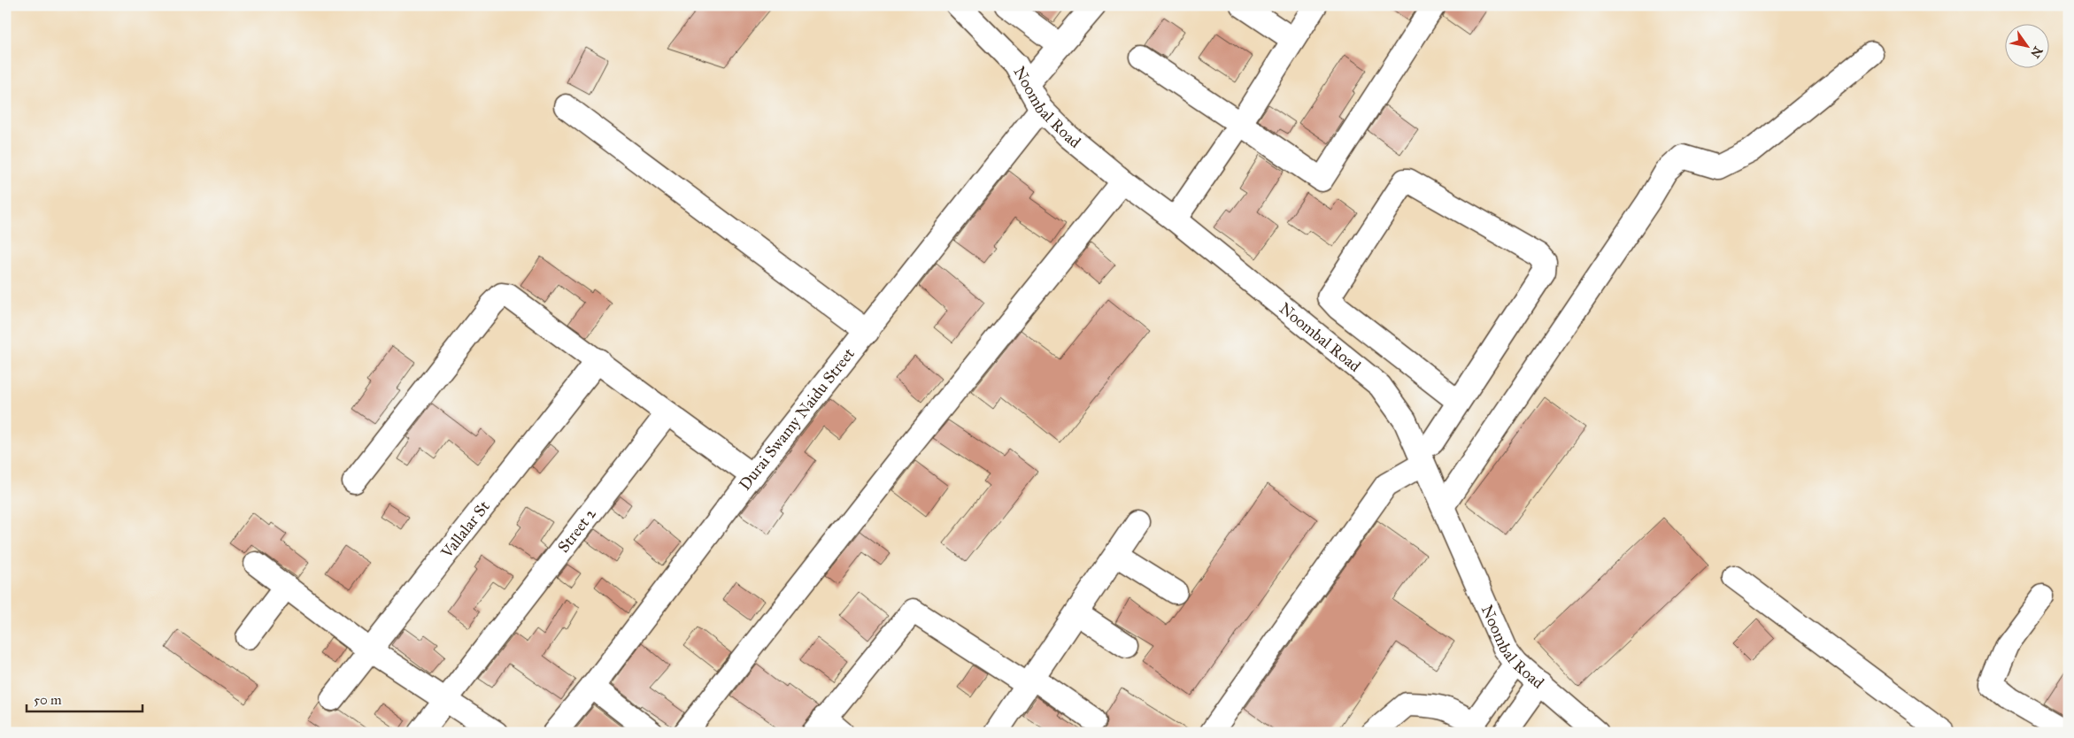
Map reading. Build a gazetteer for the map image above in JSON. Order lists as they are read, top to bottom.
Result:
{
  "streets": {
    "street": [
      "Noombal Road",
      "Durai Swamy Naidu Street",
      "Vallalar St",
      "Street 2"
    ]
  },
  "crossings": [
    ["Noombal Road", "Durai Swamy Naidu Street"]
  ],
  "scale_bar": "50 m",
  "north": "bottom right"
}
